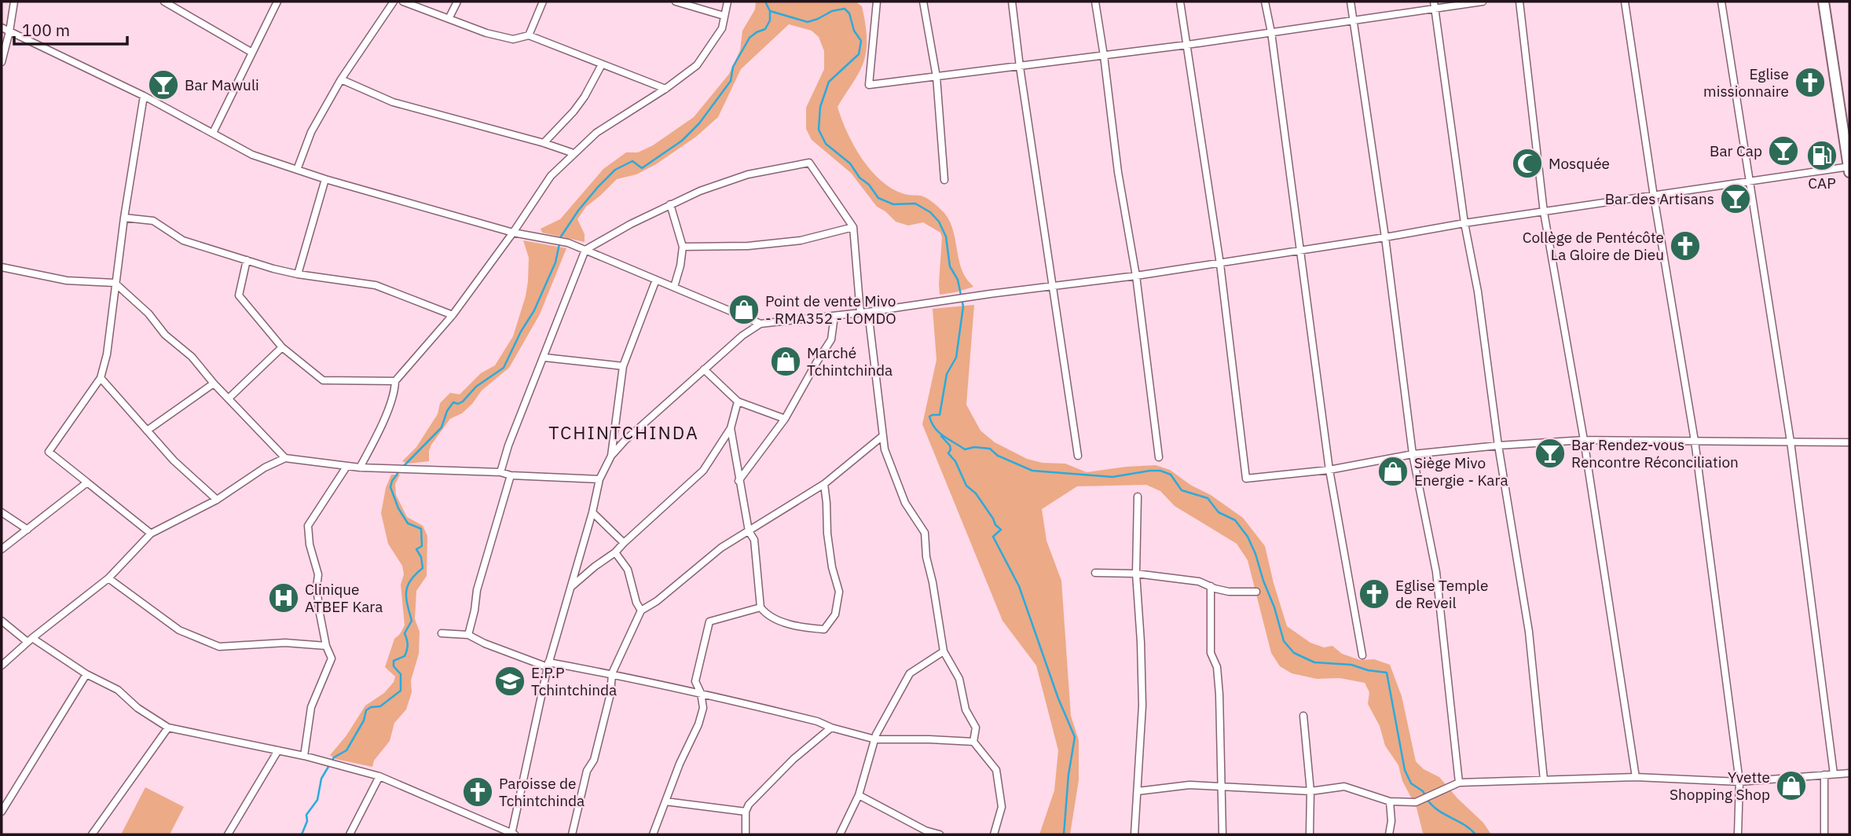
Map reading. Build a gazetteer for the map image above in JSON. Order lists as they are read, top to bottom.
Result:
{
  "districts": ["TCHINTCHINDA"],
  "places": {
    "church": [
      "Eglise missionnaire",
      "Collège de Pentécôte La Gloire de Dieu",
      "Eglise Temple de Reveil",
      "Paroisse de Tchintchinda"
    ],
    "bar": [
      "Bar Mawuli",
      "Bar Cap",
      "Bar des Artisans",
      "Bar Rendez-vous Rencontre Réconciliation"
    ],
    "fuel station": ["CAP"],
    "mosque": ["Mosquée"],
    "shop": [
      "Point de vente Mivo - RMA352 - LOMDO",
      "Marché Tchintchinda",
      "Siège Mivo Energie - Kara",
      "Yvette Shopping Shop"
    ],
    "hospital": ["Clinique ATBEF Kara"],
    "school or university": ["E.P.P Tchintchinda"]
  },
  "scale_bar": "100 m"
}
